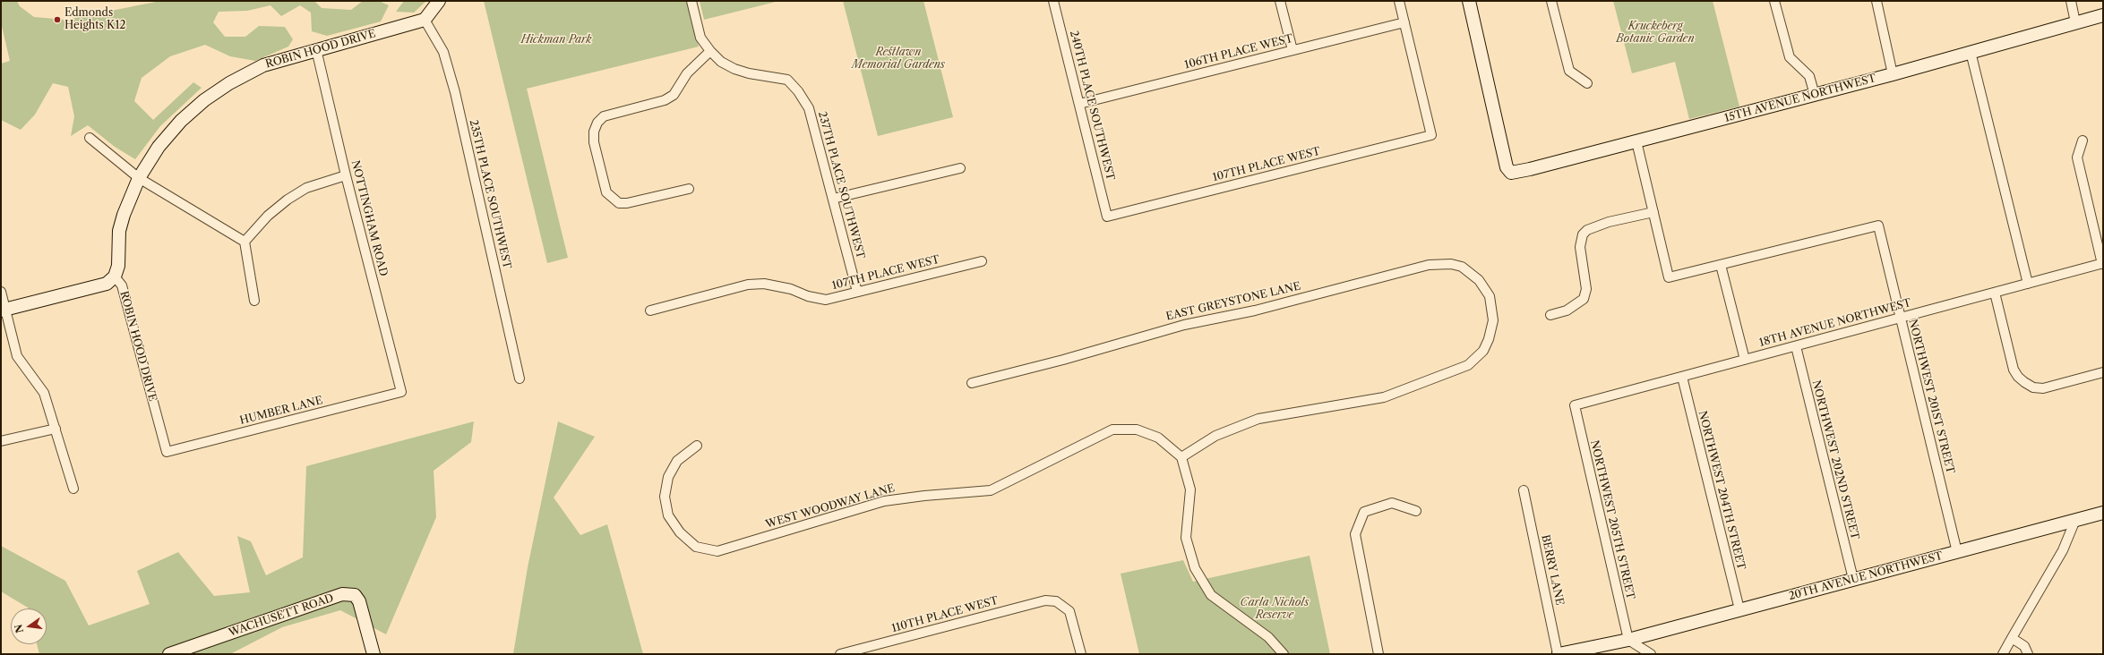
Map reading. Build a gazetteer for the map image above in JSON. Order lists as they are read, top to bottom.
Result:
{
  "streets": {
    "street": [
      "ROBIN HOOD DRIVE",
      "106TH PLACE WEST",
      "15TH AVENUE NORTHWEST",
      "240TH PLACE SOUTHWEST",
      "107TH PLACE WEST",
      "237TH PLACE SOUTHWEST",
      "235TH PLACE SOUTHWEST",
      "NOTTINGHAM ROAD",
      "EAST GREYSTONE LANE",
      "18TH AVENUE NORTHWEST",
      "NORTHWEST 201ST STREET",
      "HUMBER LANE",
      "NORTHWEST 202ND STREET",
      "NORTHWEST 204TH STREET",
      "WEST WOODWAY LANE",
      "NORTHWEST 205TH STREET",
      "BERRY LANE",
      "20TH AVENUE NORTHWEST",
      "110TH PLACE WEST",
      "WACHUSETT ROAD"
    ]
  },
  "crossings": [
    ["ROBIN HOOD DRIVE", "235TH PLACE SOUTHWEST"],
    ["ROBIN HOOD DRIVE", "NOTTINGHAM ROAD"],
    ["ROBIN HOOD DRIVE", "HUMBER LANE"],
    ["106TH PLACE WEST", "240TH PLACE SOUTHWEST"],
    ["106TH PLACE WEST", "107TH PLACE WEST"],
    ["240TH PLACE SOUTHWEST", "107TH PLACE WEST"],
    ["107TH PLACE WEST", "237TH PLACE SOUTHWEST"],
    ["NOTTINGHAM ROAD", "HUMBER LANE"],
    ["EAST GREYSTONE LANE", "WEST WOODWAY LANE"],
    ["18TH AVENUE NORTHWEST", "NORTHWEST 201ST STREET"],
    ["18TH AVENUE NORTHWEST", "NORTHWEST 202ND STREET"],
    ["18TH AVENUE NORTHWEST", "NORTHWEST 204TH STREET"],
    ["18TH AVENUE NORTHWEST", "NORTHWEST 205TH STREET"],
    ["NORTHWEST 201ST STREET", "20TH AVENUE NORTHWEST"],
    ["NORTHWEST 202ND STREET", "20TH AVENUE NORTHWEST"],
    ["NORTHWEST 204TH STREET", "20TH AVENUE NORTHWEST"],
    ["NORTHWEST 205TH STREET", "20TH AVENUE NORTHWEST"],
    ["BERRY LANE", "20TH AVENUE NORTHWEST"]
  ],
  "parks": [
    "Kruckeberg Botanic Garden",
    "Hickman Park",
    "Restlawn Memorial Gardens",
    "Carla Nichols Reserve"
  ],
  "places": ["Edmonds Heights K12"],
  "north": "left"
}
